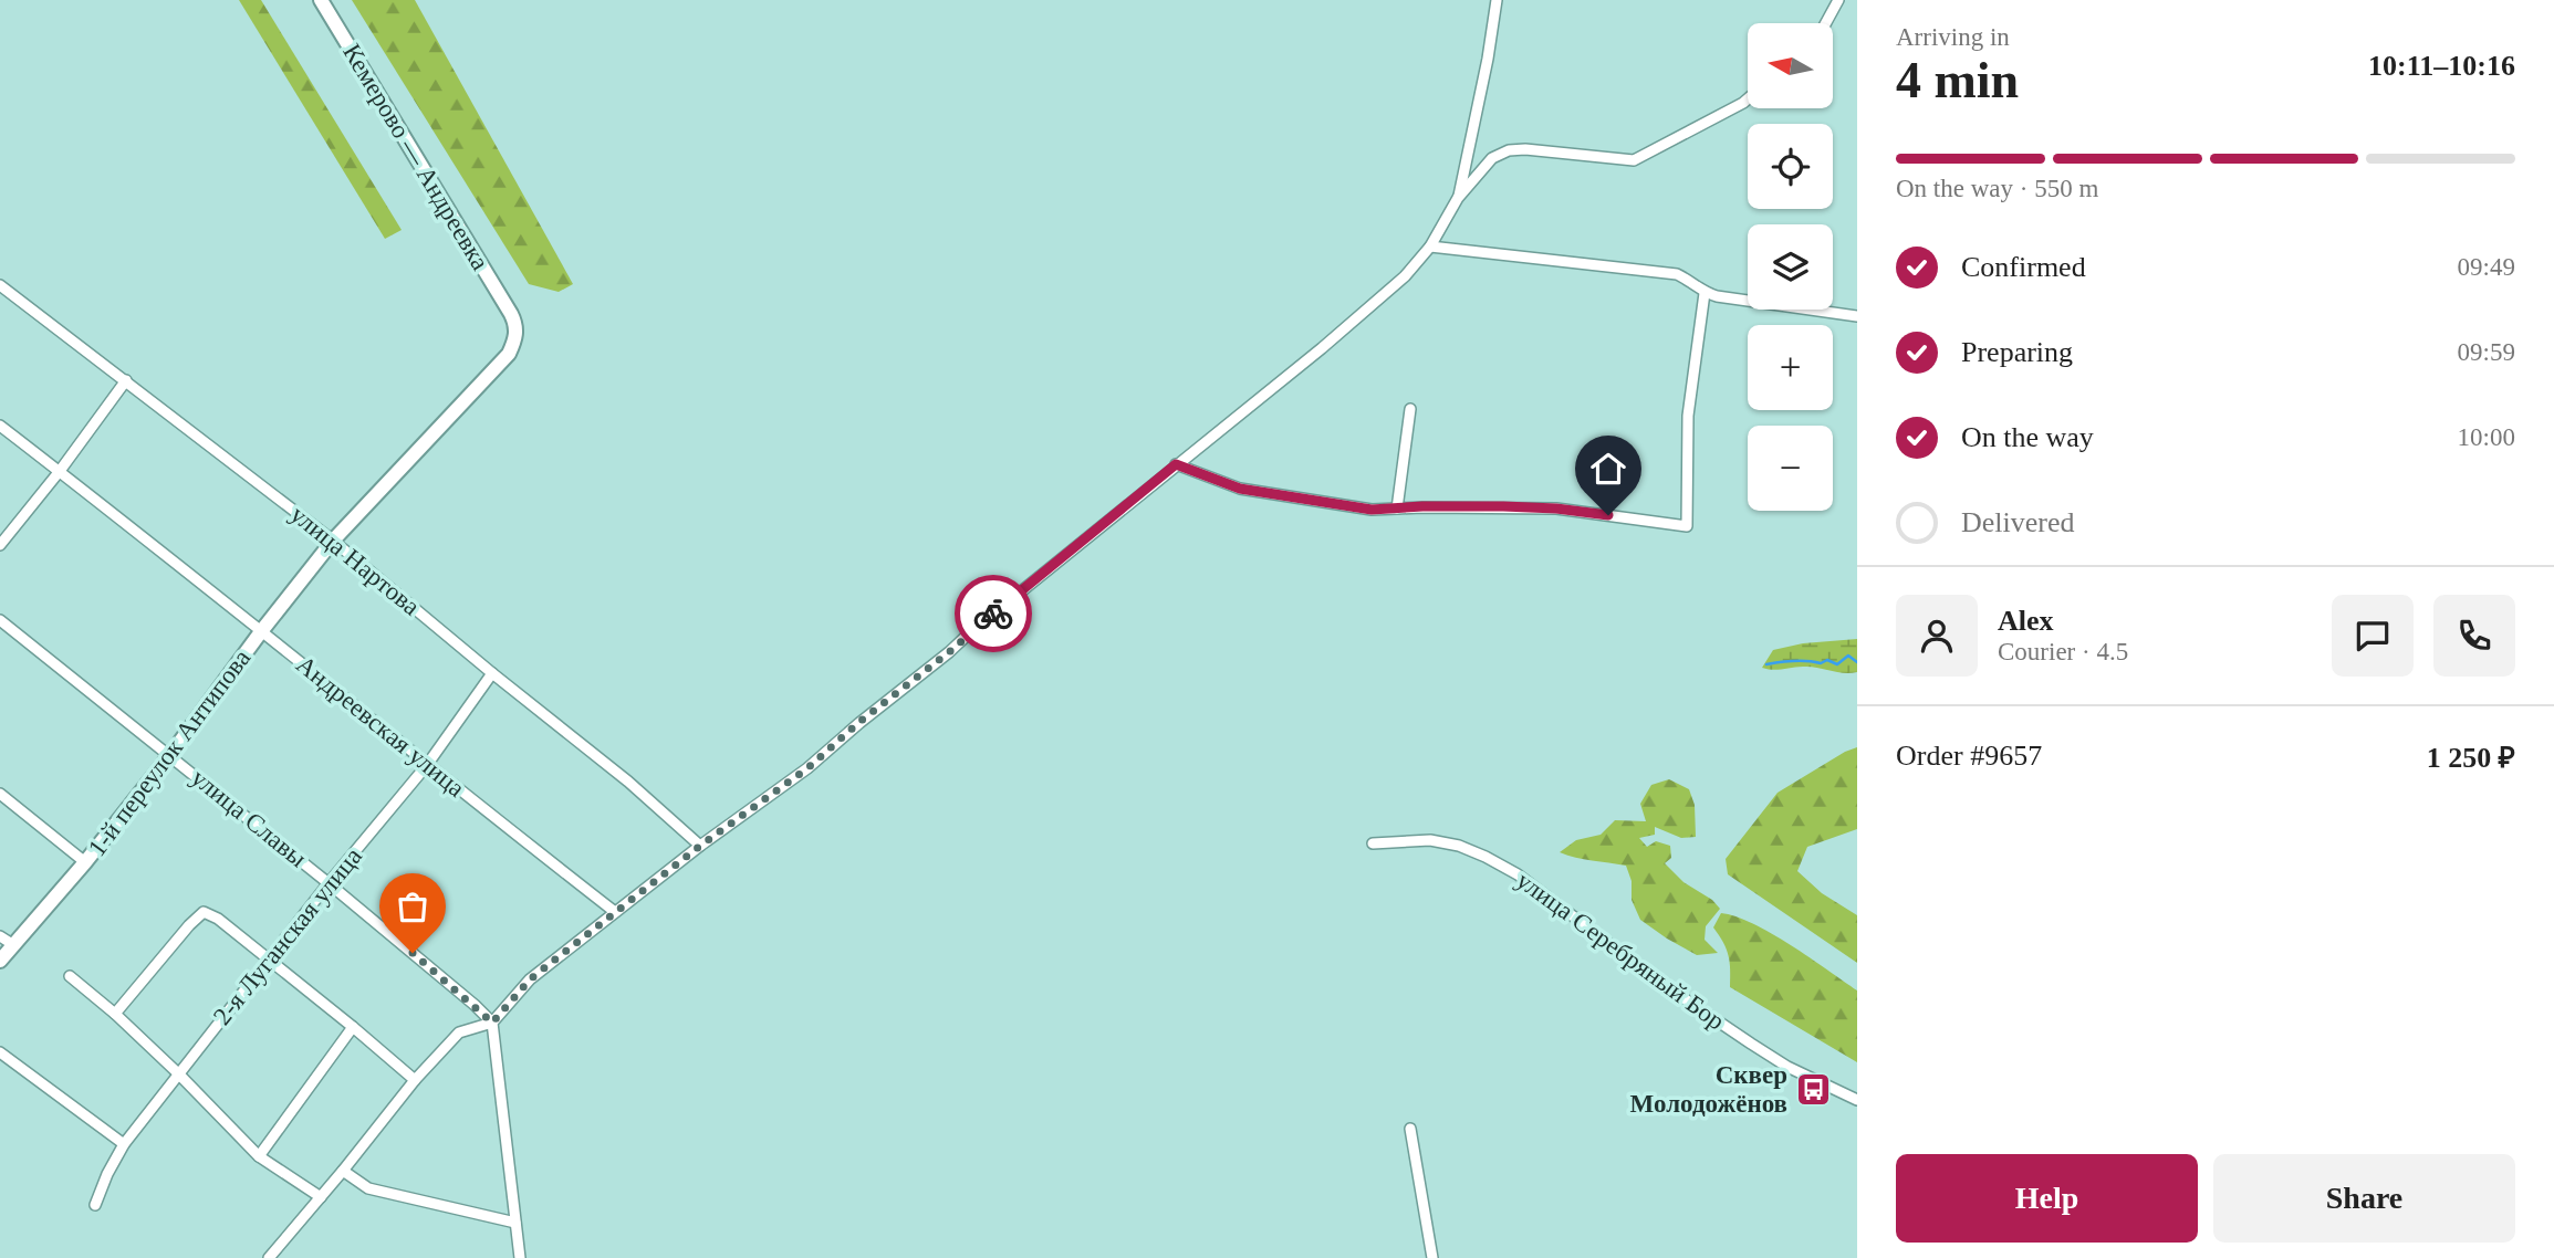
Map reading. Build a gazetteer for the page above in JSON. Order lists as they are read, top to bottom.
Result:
{
  "streets": {
    "main road": ["Кемерово — Андреевка", "1-й переулок Антипова"],
    "street": [
      "улица Нартова",
      "Андреевская улица",
      "улица Славы",
      "2-я Луганская улица",
      "улица Серебряный Бор"
    ]
  },
  "crossings": [
    ["Кемерово — Андреевка", "1-й переулок Антипова"],
    ["улица Нартова", "1-й переулок Антипова"],
    ["улица Нартова", "2-я Луганская улица"],
    ["Андреевская улица", "1-й переулок Антипова"],
    ["Андреевская улица", "2-я Луганская улица"],
    ["1-й переулок Антипова", "улица Славы"],
    ["улица Славы", "2-я Луганская улица"]
  ],
  "places": {
    "bus stop": ["Сквер Молодожёнов"]
  },
  "north": "left",
  "page": {
    "heading": ["4 min", "Arriving in", "10:11–10:16"],
    "panel": [
      "Alex",
      "Courier · 4.5",
      "Order #9657",
      "1 250 ₽"
    ],
    "map_buttons": ["+", "−"],
    "bar": "On the way · 550 m",
    "list": [
      ["Confirmed", "09:49"],
      ["Preparing", "09:59"],
      ["On the way", "10:00"],
      "Delivered"
    ],
    "buttons": ["Help", "Share"]
  }
}
